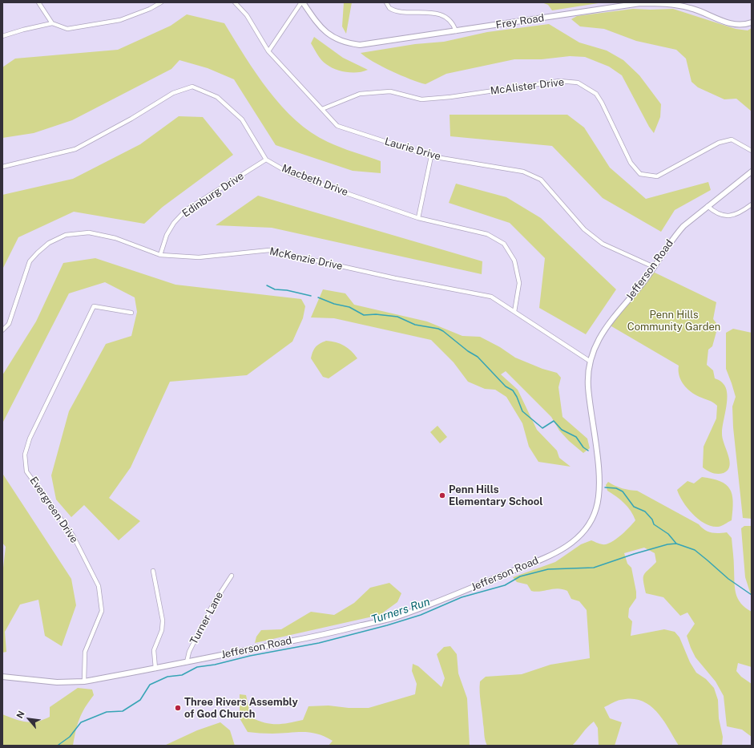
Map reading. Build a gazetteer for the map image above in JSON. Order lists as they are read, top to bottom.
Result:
{
  "streets": {
    "street": [
      "Frey Road",
      "McAlister Drive",
      "Laurie Drive",
      "Macbeth Drive",
      "Edinburg Drive",
      "McKenzie Drive",
      "Jefferson Road",
      "Evergreen Drive",
      "Turner Lane"
    ]
  },
  "crossings": [
    ["McAlister Drive", "Laurie Drive"],
    ["Laurie Drive", "Jefferson Road"],
    ["Macbeth Drive", "Edinburg Drive"],
    ["Macbeth Drive", "McKenzie Drive"],
    ["Edinburg Drive", "McKenzie Drive"],
    ["McKenzie Drive", "Jefferson Road"],
    ["Jefferson Road", "Evergreen Drive"],
    ["Jefferson Road", "Turner Lane"]
  ],
  "water": ["Turners Run"],
  "parks": ["Penn Hills Community Garden"],
  "places": ["Penn Hills Elementary School", "Three Rivers Assembly of God Church"],
  "north": "top left"
}
